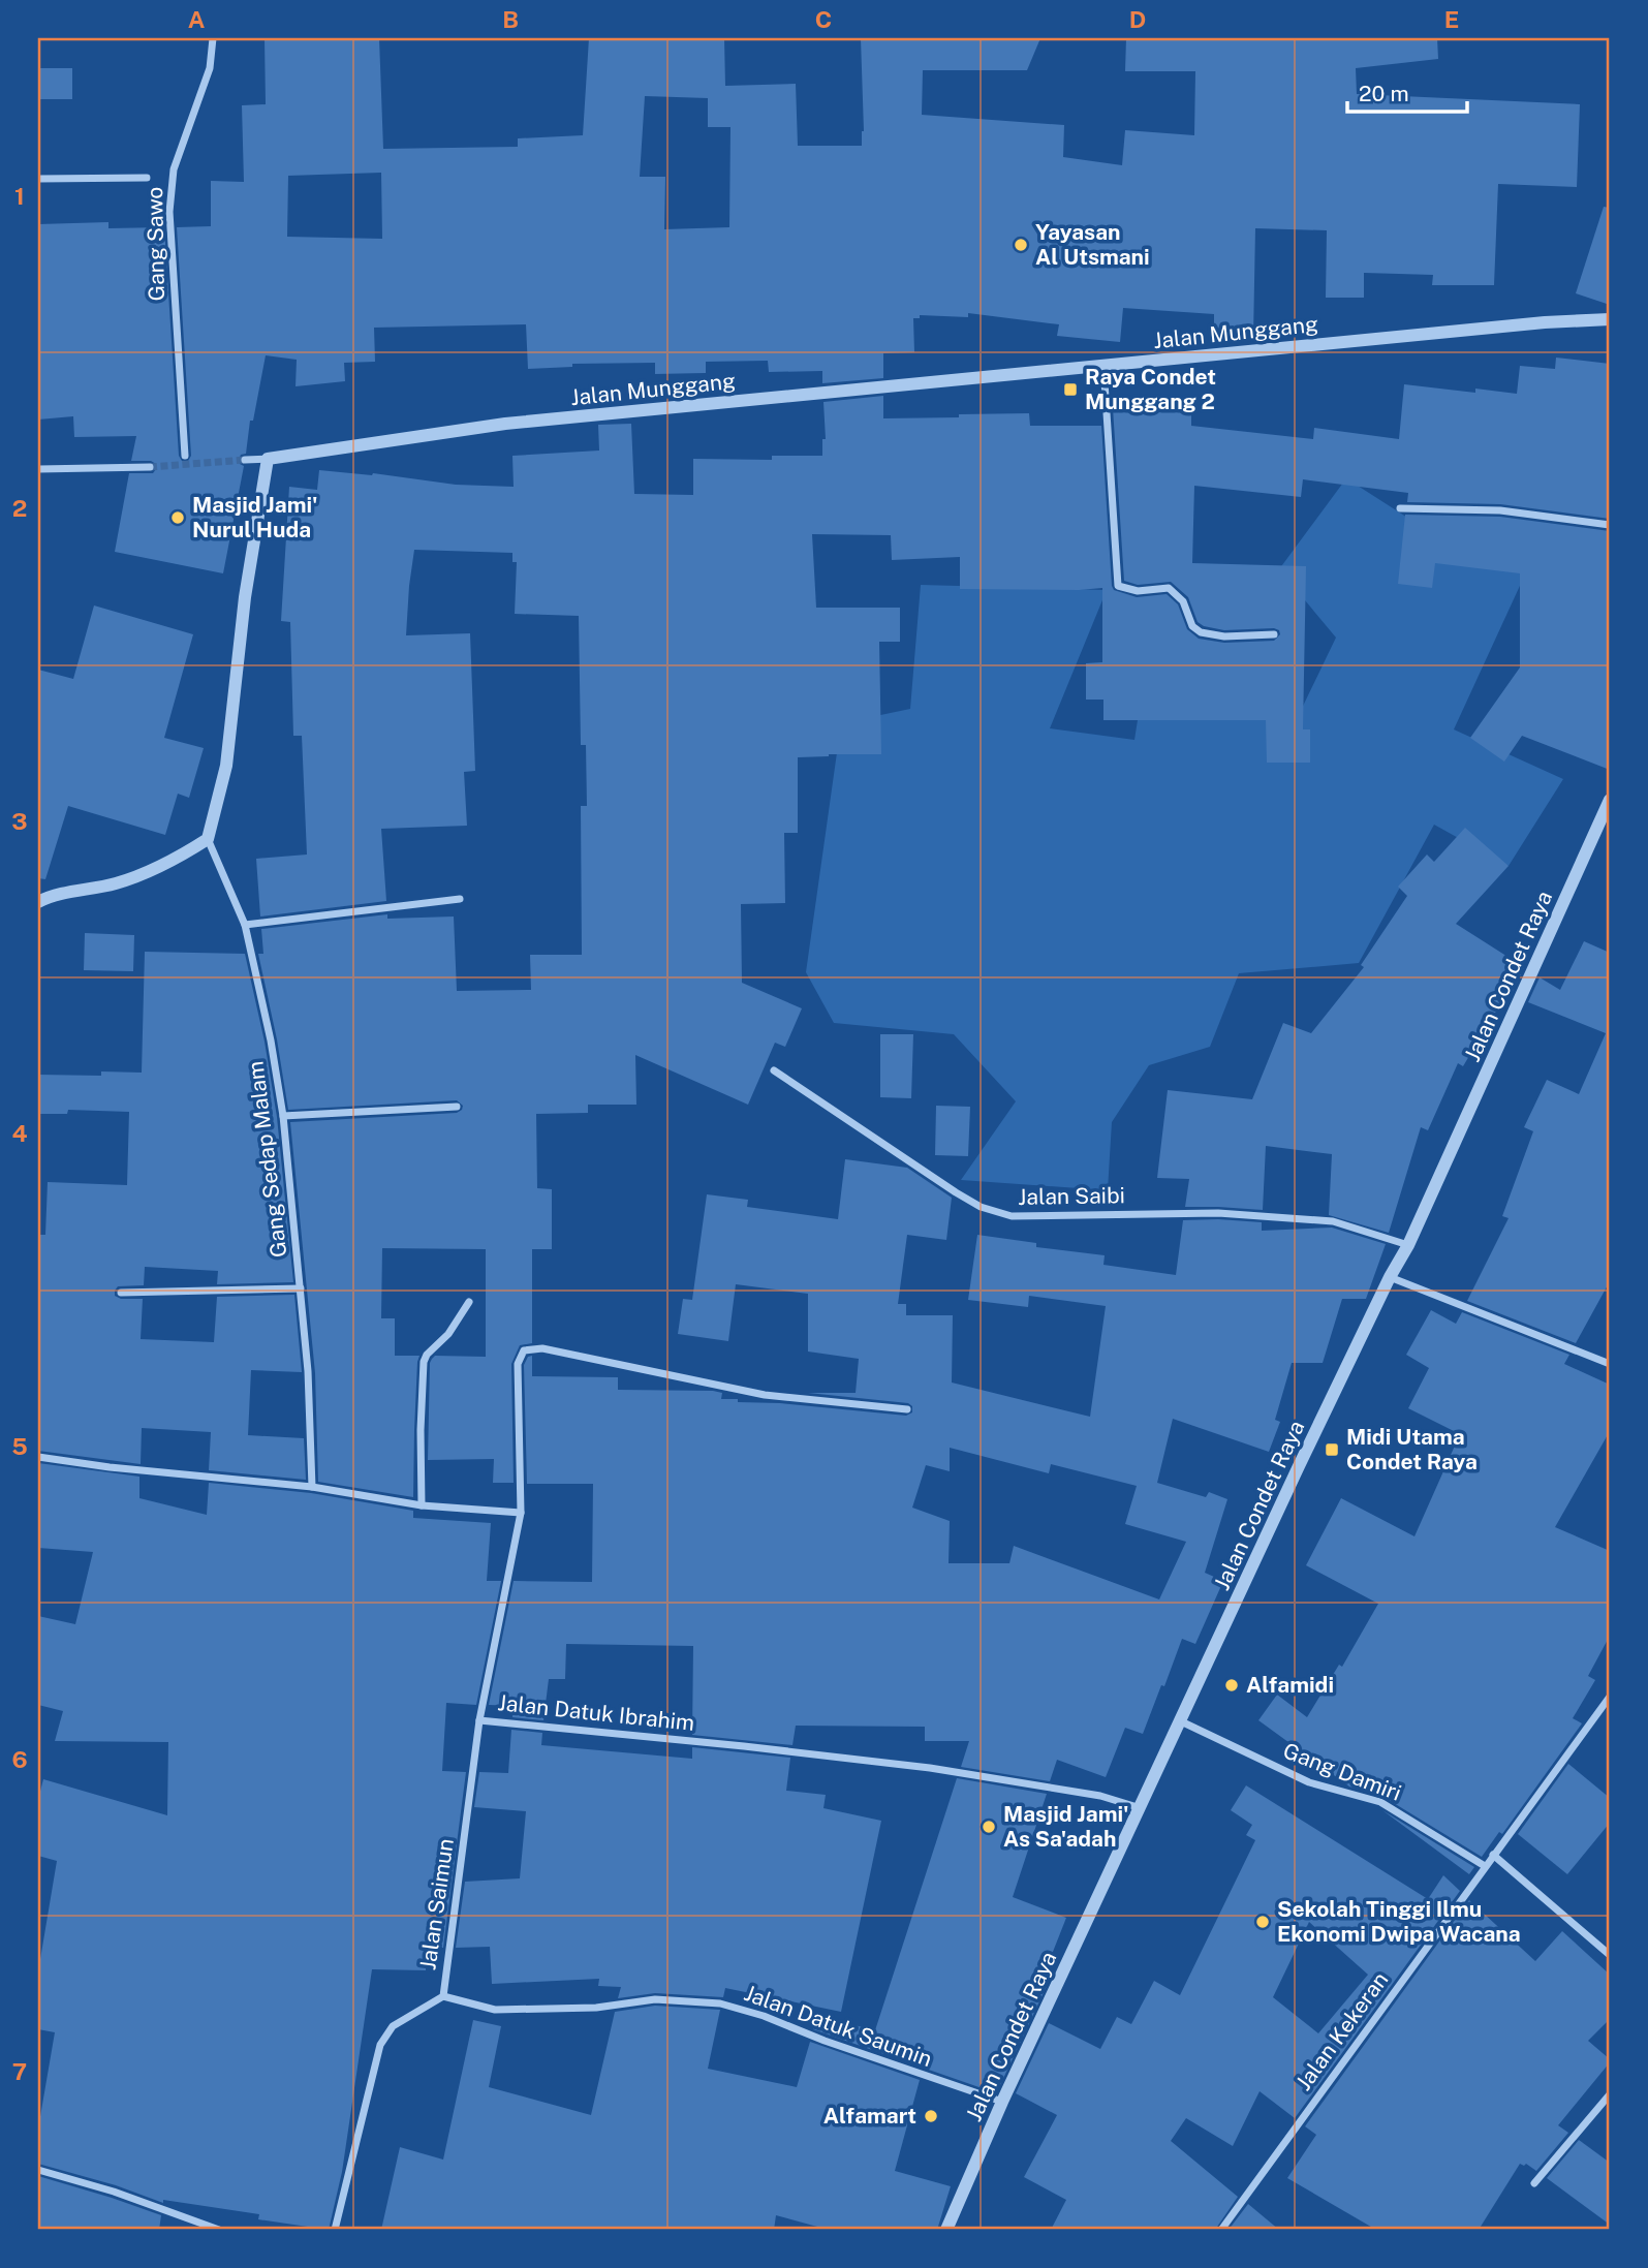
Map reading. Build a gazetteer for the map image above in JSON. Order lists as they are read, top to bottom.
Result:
{
  "streets": {
    "street": [
      "Gang Sawo",
      "Jalan Munggang",
      "Jalan Condet Raya",
      "Gang Sedap Malam",
      "Jalan Saibi",
      "Jalan Datuk Ibrahim",
      "Gang Damiri",
      "Jalan Saimun",
      "Jalan Datuk Saumin",
      "Jalan Kekeran"
    ]
  },
  "crossings": [
    ["Jalan Condet Raya", "Jalan Saibi"],
    ["Jalan Condet Raya", "Jalan Datuk Ibrahim"],
    ["Jalan Condet Raya", "Gang Damiri"],
    ["Jalan Condet Raya", "Jalan Datuk Saumin"],
    ["Jalan Datuk Ibrahim", "Jalan Saimun"],
    ["Gang Damiri", "Jalan Kekeran"],
    ["Jalan Saimun", "Jalan Datuk Saumin"]
  ],
  "places": {
    "other": [
      "Yayasan Al Utsmani",
      "Masjid Jami' Nurul Huda",
      "Alfamidi",
      "Masjid Jami' As Sa'adah",
      "Sekolah Tinggi Ilmu Ekonomi Dwipa Wacana",
      "Alfamart"
    ],
    "transit": ["Raya Condet Munggang 2", "Midi Utama Condet Raya"]
  },
  "scale_bar": "20 m",
  "grid": {
    "columns": [
      "A",
      "B",
      "C",
      "D",
      "E"
    ],
    "rows": [
      "1",
      "2",
      "3",
      "4",
      "5",
      "6",
      "7"
    ]
  }
}
